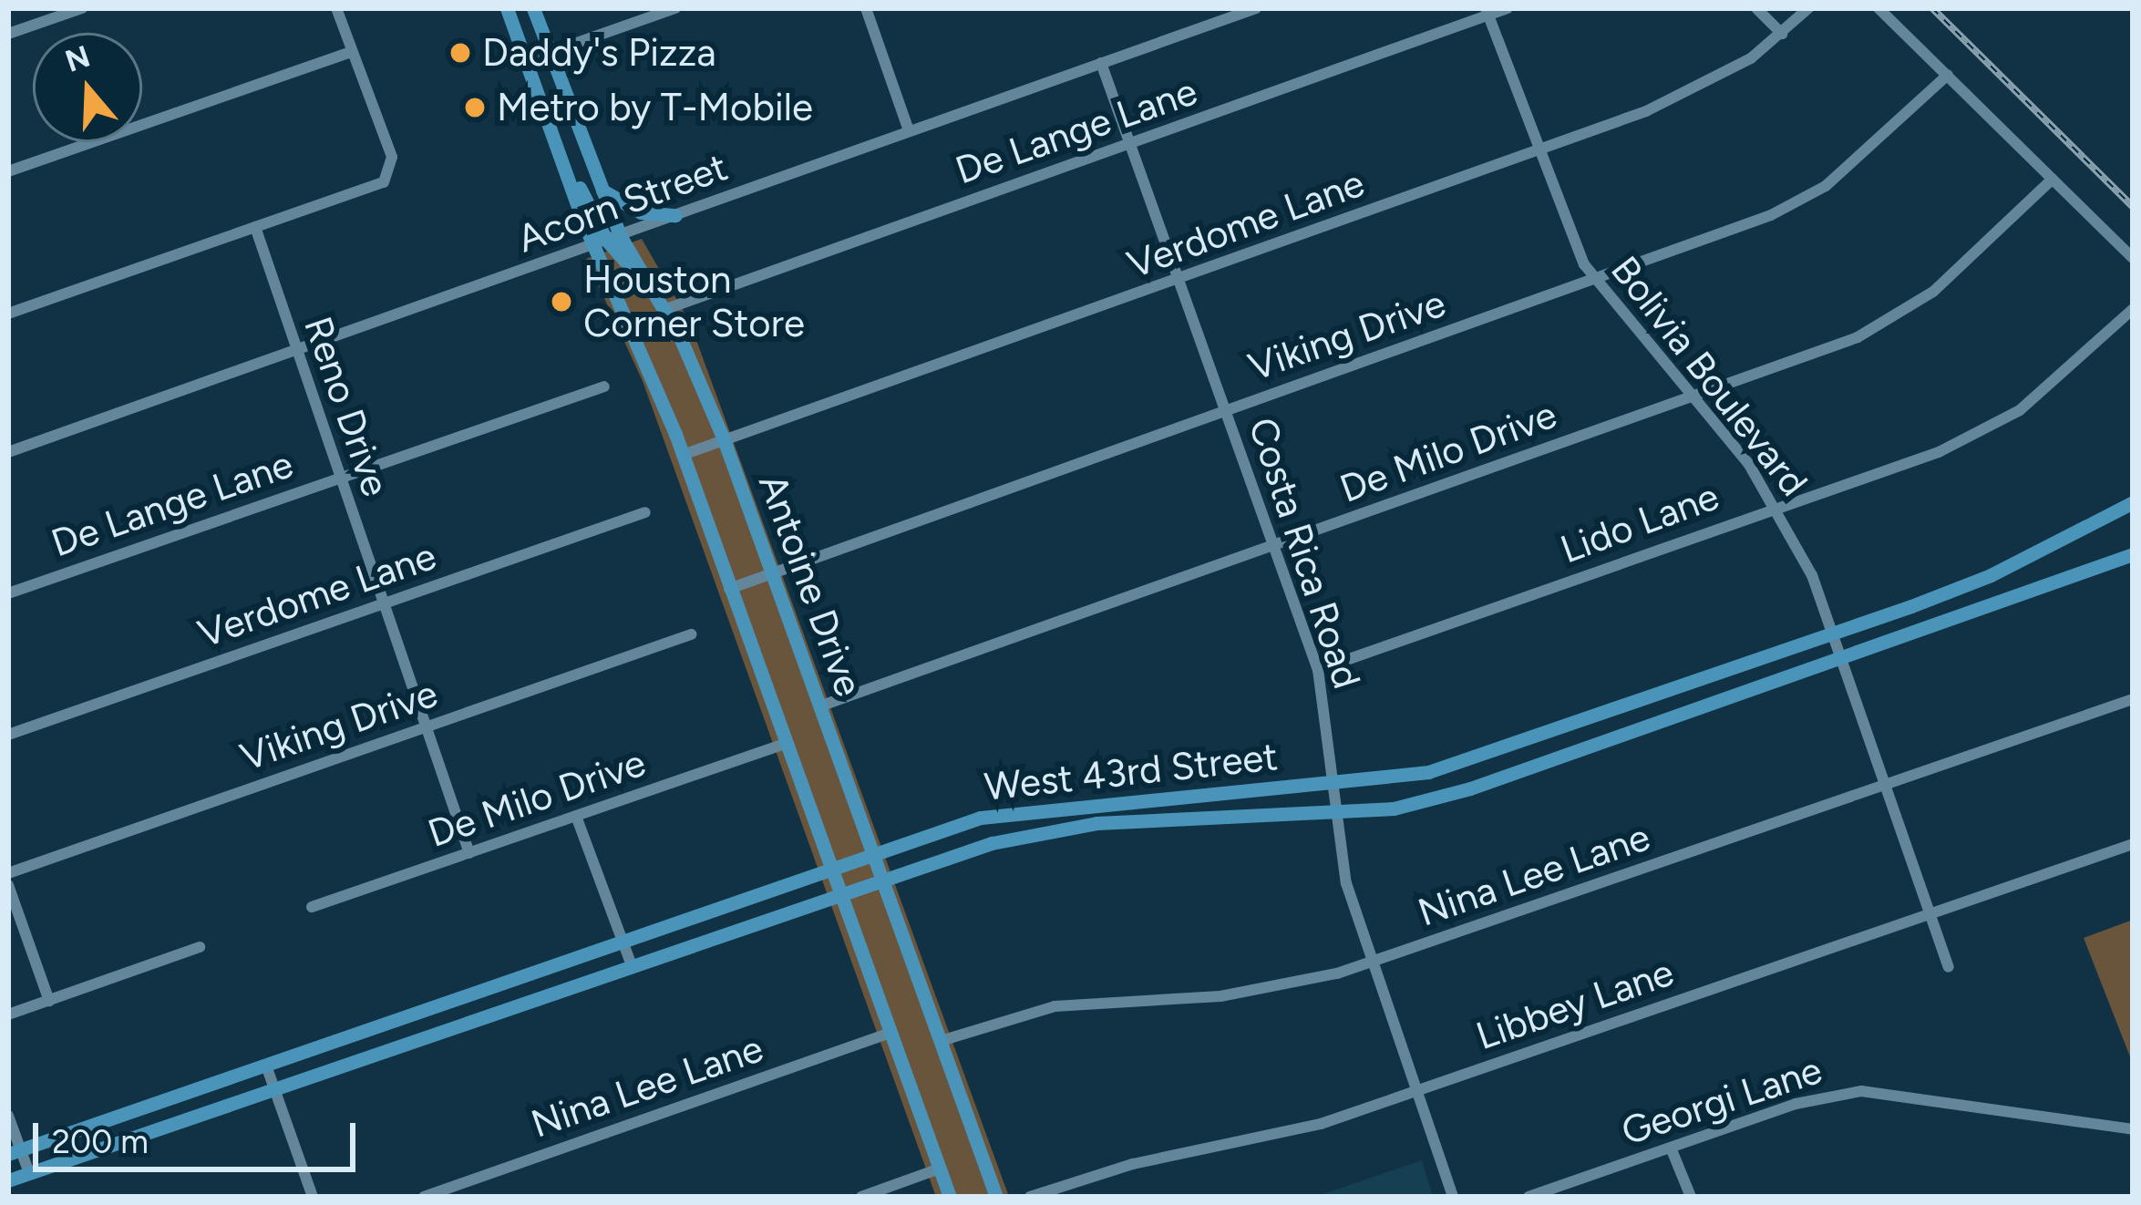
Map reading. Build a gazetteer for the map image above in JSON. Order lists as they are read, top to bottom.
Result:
{
  "streets": {
    "main road": ["Antoine Drive", "West 43rd Street"],
    "street": [
      "De Lange Lane",
      "Acorn Street",
      "Verdome Lane",
      "Viking Drive",
      "Bolivia Boulevard",
      "Reno Drive",
      "De Milo Drive",
      "Lido Lane",
      "Costa Rica Road",
      "Nina Lee Lane",
      "Libbey Lane",
      "Georgi Lane"
    ]
  },
  "crossings": [
    ["De Lange Lane", "Bolivia Boulevard"],
    ["De Lange Lane", "Reno Drive"],
    ["De Lange Lane", "Costa Rica Road"],
    ["De Lange Lane", "Antoine Drive"],
    ["Acorn Street", "Reno Drive"],
    ["Acorn Street", "Costa Rica Road"],
    ["Acorn Street", "Antoine Drive"],
    ["Verdome Lane", "Bolivia Boulevard"],
    ["Verdome Lane", "Reno Drive"],
    ["Verdome Lane", "Costa Rica Road"],
    ["Verdome Lane", "Antoine Drive"],
    ["Viking Drive", "Bolivia Boulevard"],
    ["Viking Drive", "Reno Drive"],
    ["Viking Drive", "Costa Rica Road"],
    ["Viking Drive", "Antoine Drive"],
    ["Bolivia Boulevard", "De Milo Drive"],
    ["Bolivia Boulevard", "Lido Lane"],
    ["Bolivia Boulevard", "West 43rd Street"],
    ["Bolivia Boulevard", "Nina Lee Lane"],
    ["Bolivia Boulevard", "Libbey Lane"],
    ["Reno Drive", "De Milo Drive"],
    ["De Milo Drive", "Costa Rica Road"],
    ["De Milo Drive", "Antoine Drive"],
    ["Lido Lane", "Costa Rica Road"],
    ["Costa Rica Road", "West 43rd Street"],
    ["Costa Rica Road", "Nina Lee Lane"],
    ["Costa Rica Road", "Libbey Lane"],
    ["Antoine Drive", "West 43rd Street"],
    ["Antoine Drive", "Nina Lee Lane"]
  ],
  "places": ["Daddy's Pizza", "Metro by T-Mobile", "Houston Corner Store"],
  "scale_bar": "200 m",
  "north": "top"
}
